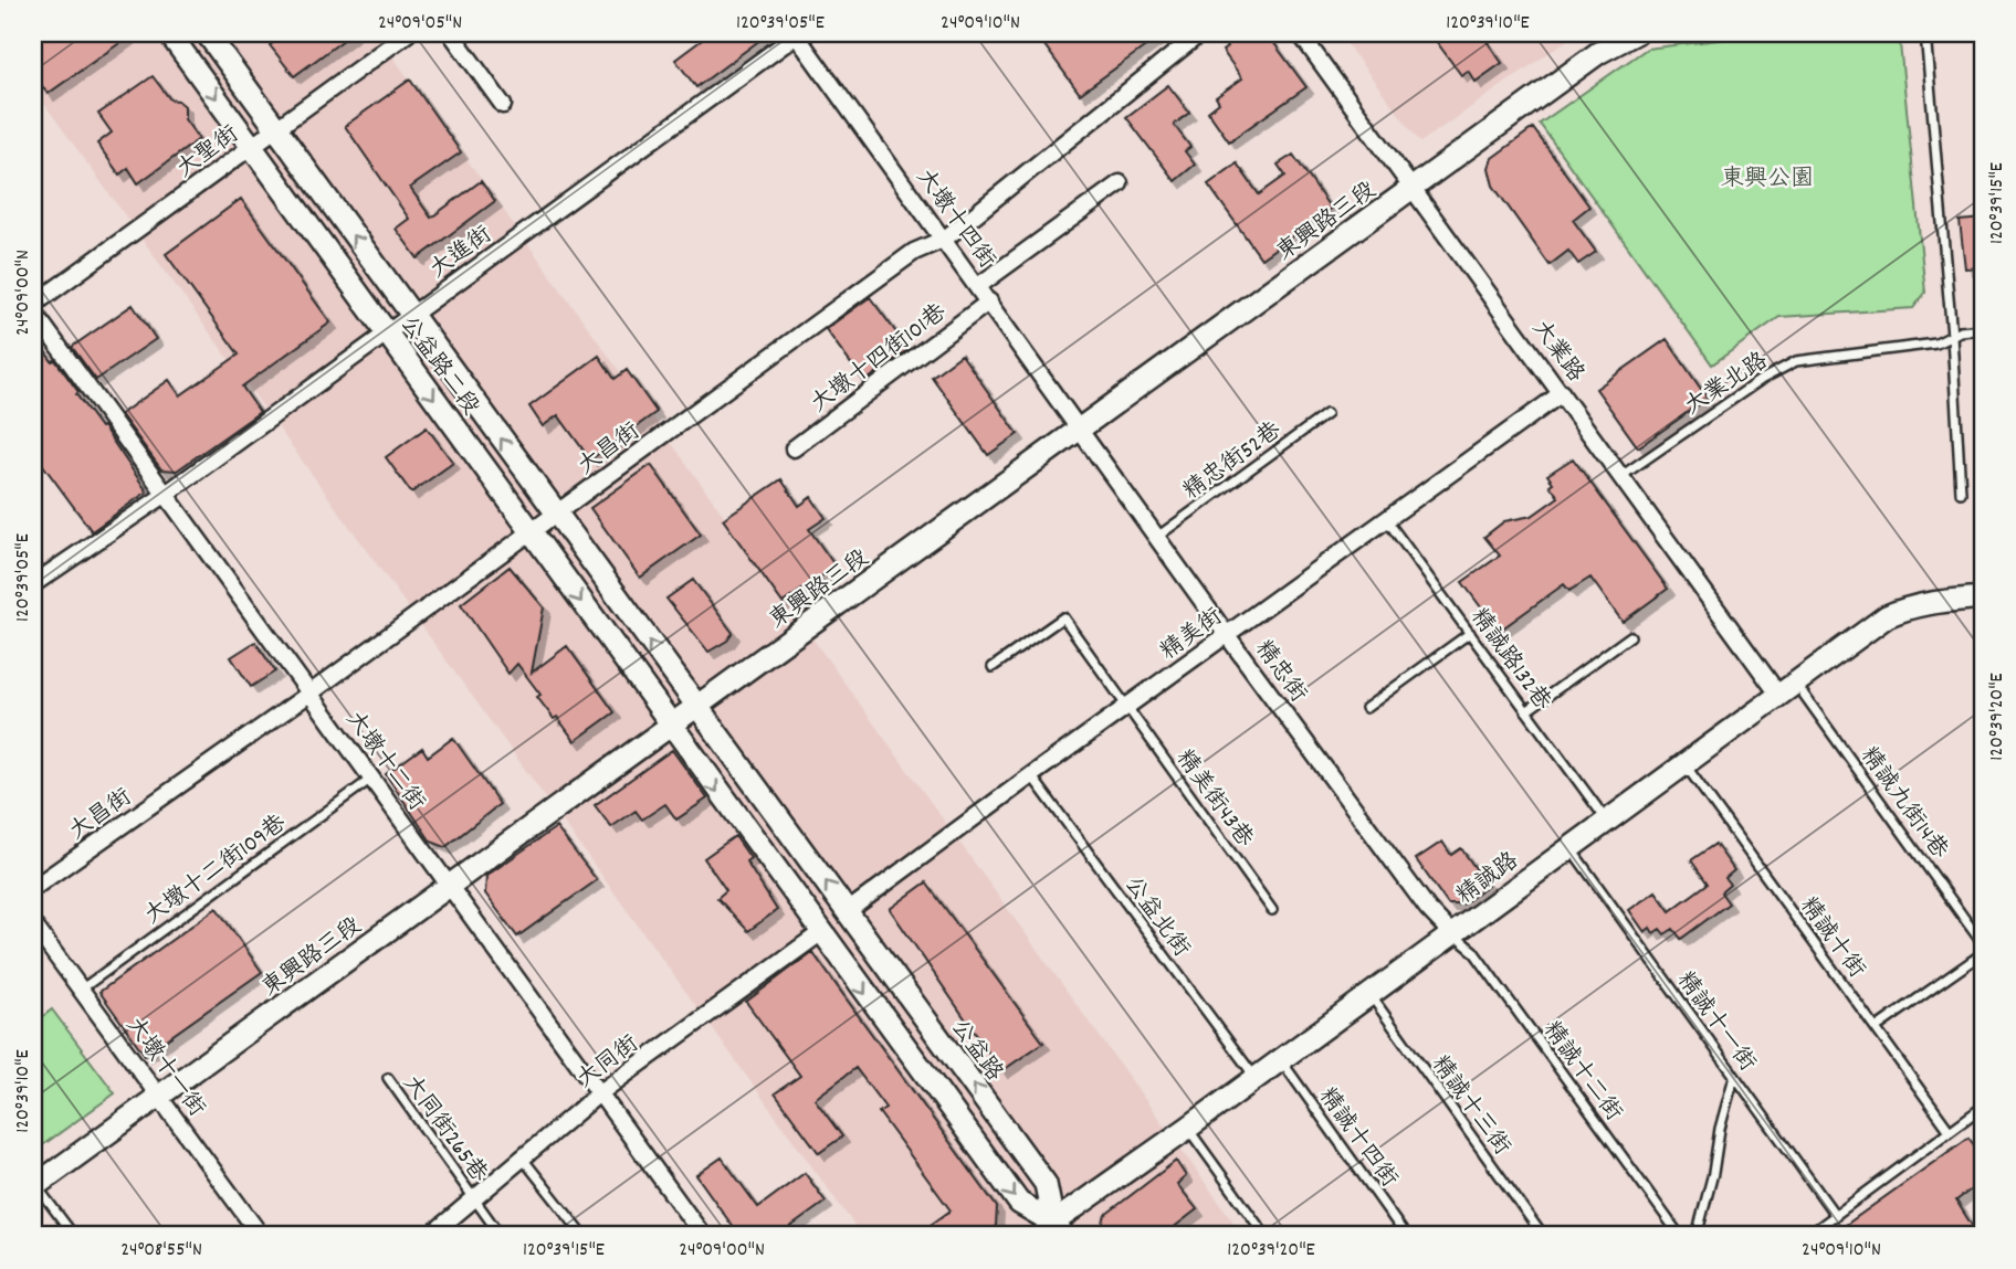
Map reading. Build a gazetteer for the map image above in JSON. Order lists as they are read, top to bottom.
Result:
{
  "streets": {
    "street": [
      "大聖街",
      "大墩十四街",
      "東興路三段",
      "大進街",
      "大業路",
      "大墩十四街101巷",
      "公益路二段",
      "大昌街",
      "精美街",
      "精忠街",
      "大墩十二街",
      "精誠路",
      "公益路",
      "大同街",
      "大墩十一街"
    ],
    "lane": [
      "大業北路",
      "精忠街52巷",
      "精誠路132巷",
      "精美街43巷",
      "精誠九街14巷",
      "大墩十二街109巷",
      "公益北街",
      "精誠十街",
      "精誠十一街",
      "精誠十二街",
      "精誠十三街",
      "大同街265巷",
      "精誠十四街"
    ]
  },
  "crossings": [
    ["大聖街", "公益路二段"],
    ["大墩十四街", "東興路三段"],
    ["大墩十四街", "大進街"],
    ["大墩十四街", "大墩十四街101巷"],
    ["大墩十四街", "大昌街"],
    ["大墩十四街", "精忠街"],
    ["東興路三段", "大業路"],
    ["東興路三段", "公益路二段"],
    ["東興路三段", "精忠街"],
    ["東興路三段", "大墩十二街"],
    ["東興路三段", "公益路"],
    ["東興路三段", "大墩十一街"],
    ["大進街", "公益路二段"],
    ["大進街", "大墩十二街"],
    ["大業路", "大業北路"],
    ["大業路", "精美街"],
    ["大業路", "精誠九街14巷"],
    ["大業路", "精誠路"],
    ["公益路二段", "大昌街"],
    ["公益路二段", "公益路"],
    ["大昌街", "大墩十二街"],
    ["精忠街52巷", "精忠街"],
    ["精美街", "精誠路132巷"],
    ["精美街", "精忠街"],
    ["精美街", "精美街43巷"],
    ["精美街", "公益北街"],
    ["精美街", "公益路"],
    ["精誠路132巷", "精誠路"],
    ["精忠街", "精誠路"],
    ["精忠街", "精誠十二街"],
    ["大墩十二街", "大墩十二街109巷"],
    ["大墩十二街", "大同街"],
    ["精誠九街14巷", "精誠路"],
    ["大墩十二街109巷", "大墩十一街"],
    ["精誠路", "公益北街"],
    ["精誠路", "精誠十街"],
    ["精誠路", "精誠十一街"],
    ["精誠路", "公益路"],
    ["精誠路", "精誠十二街"],
    ["精誠路", "精誠十三街"],
    ["精誠路", "精誠十四街"],
    ["大同街", "大同街265巷"]
  ],
  "parks": ["東興公園"],
  "coordinates": [
    "24°09'05\"N",
    "120°39'05\"E",
    "24°09'10\"N",
    "120°39'10\"E",
    "120°39'15\"E",
    "24°09'00\"N",
    "120°39'20\"E",
    "24°08'55\"N"
  ]
}
